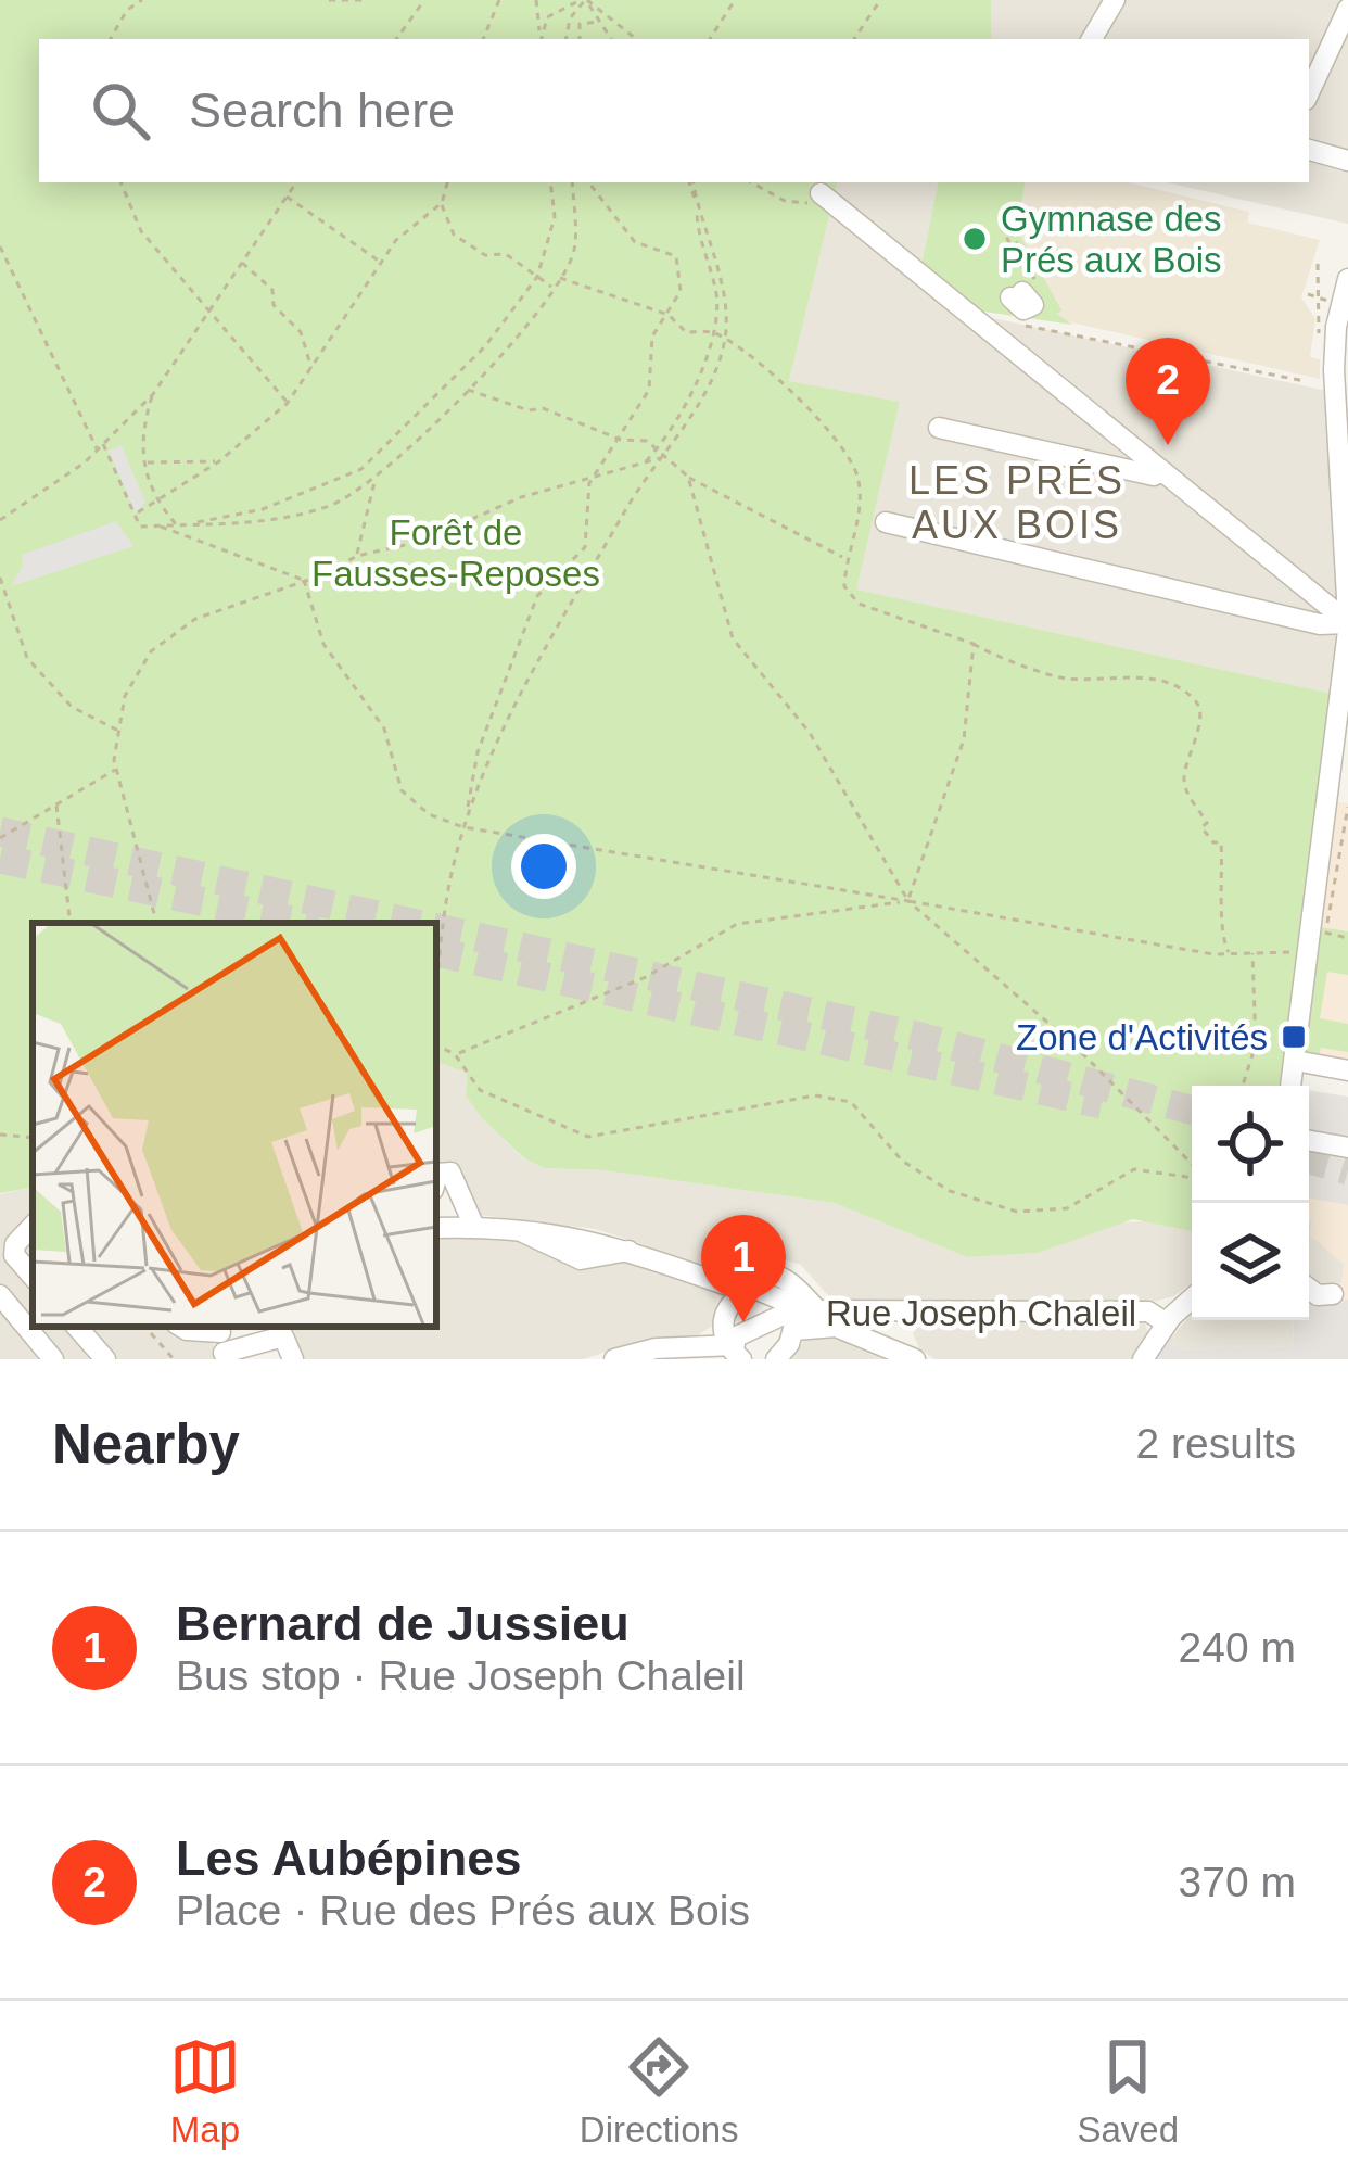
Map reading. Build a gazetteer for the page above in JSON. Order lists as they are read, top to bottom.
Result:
{
  "streets": {
    "street": ["Rue Joseph Chaleil"]
  },
  "districts": ["LES PRÉS AUX BOIS"],
  "parks": ["Forêt de Fausses-Reposes"],
  "places": {
    "other": ["Gymnase des Prés aux Bois"],
    "transit": ["Zone d'Activités"]
  },
  "page": {
    "search": "Search here",
    "pins": ["2", "1"],
    "heading": ["Nearby", "2 results"],
    "list": [
      {
        "mark": "1",
        "name": "Bernard de Jussieu",
        "note": "Bus stop · Rue Joseph Chaleil",
        "value": "240 m"
      },
      {
        "mark": "2",
        "name": "Les Aubépines",
        "note": "Place · Rue des Prés aux Bois",
        "value": "370 m"
      }
    ],
    "nav": ["Map", "Directions", "Saved"]
  }
}
